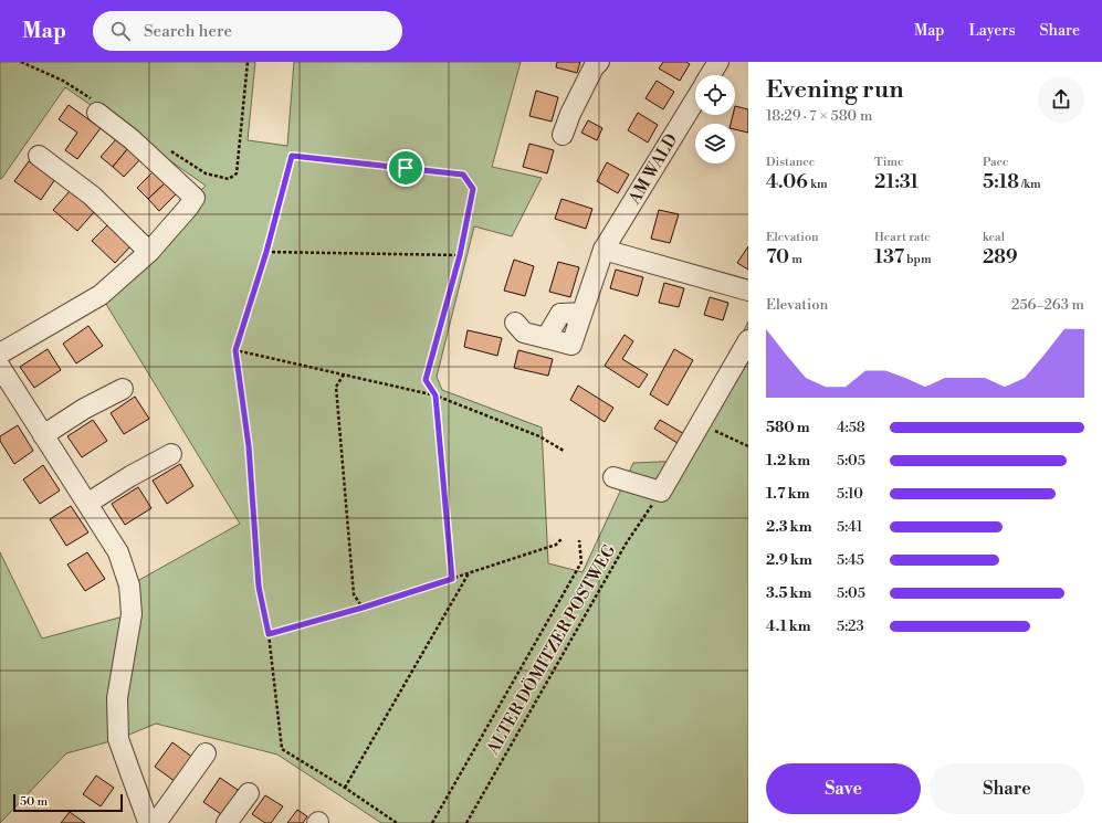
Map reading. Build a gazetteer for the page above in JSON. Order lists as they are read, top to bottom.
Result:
{
  "streets": {
    "street": ["AM WALD"],
    "path": ["ALTER DÖMITZER POSTWEG"]
  },
  "scale_bar": "50 m",
  "page": {
    "header": "Map",
    "search": "Search here",
    "nav": ["Map", "Layers", "Share"],
    "heading": ["Evening run", "18:29 · 7 × 580 m"],
    "stats": [
      ["Distance", "4.06 km"],
      ["Time", "21:31"],
      ["Pace", "5:18 /km"],
      ["Elevation", "70 m"],
      ["Heart rate", "137 bpm"],
      ["kcal", "289"]
    ],
    "chart": ["Elevation", "256–263 m"],
    "list": [
      {
        "name": "580 m",
        "note": "4:58"
      },
      {
        "name": "1.2 km",
        "note": "5:05"
      },
      {
        "name": "1.7 km",
        "note": "5:10"
      },
      {
        "name": "2.3 km",
        "note": "5:41"
      },
      {
        "name": "2.9 km",
        "note": "5:45"
      },
      {
        "name": "3.5 km",
        "note": "5:05"
      },
      {
        "name": "4.1 km",
        "note": "5:23"
      }
    ],
    "buttons": ["Save", "Share"],
    "scale": "50 m"
  }
}
